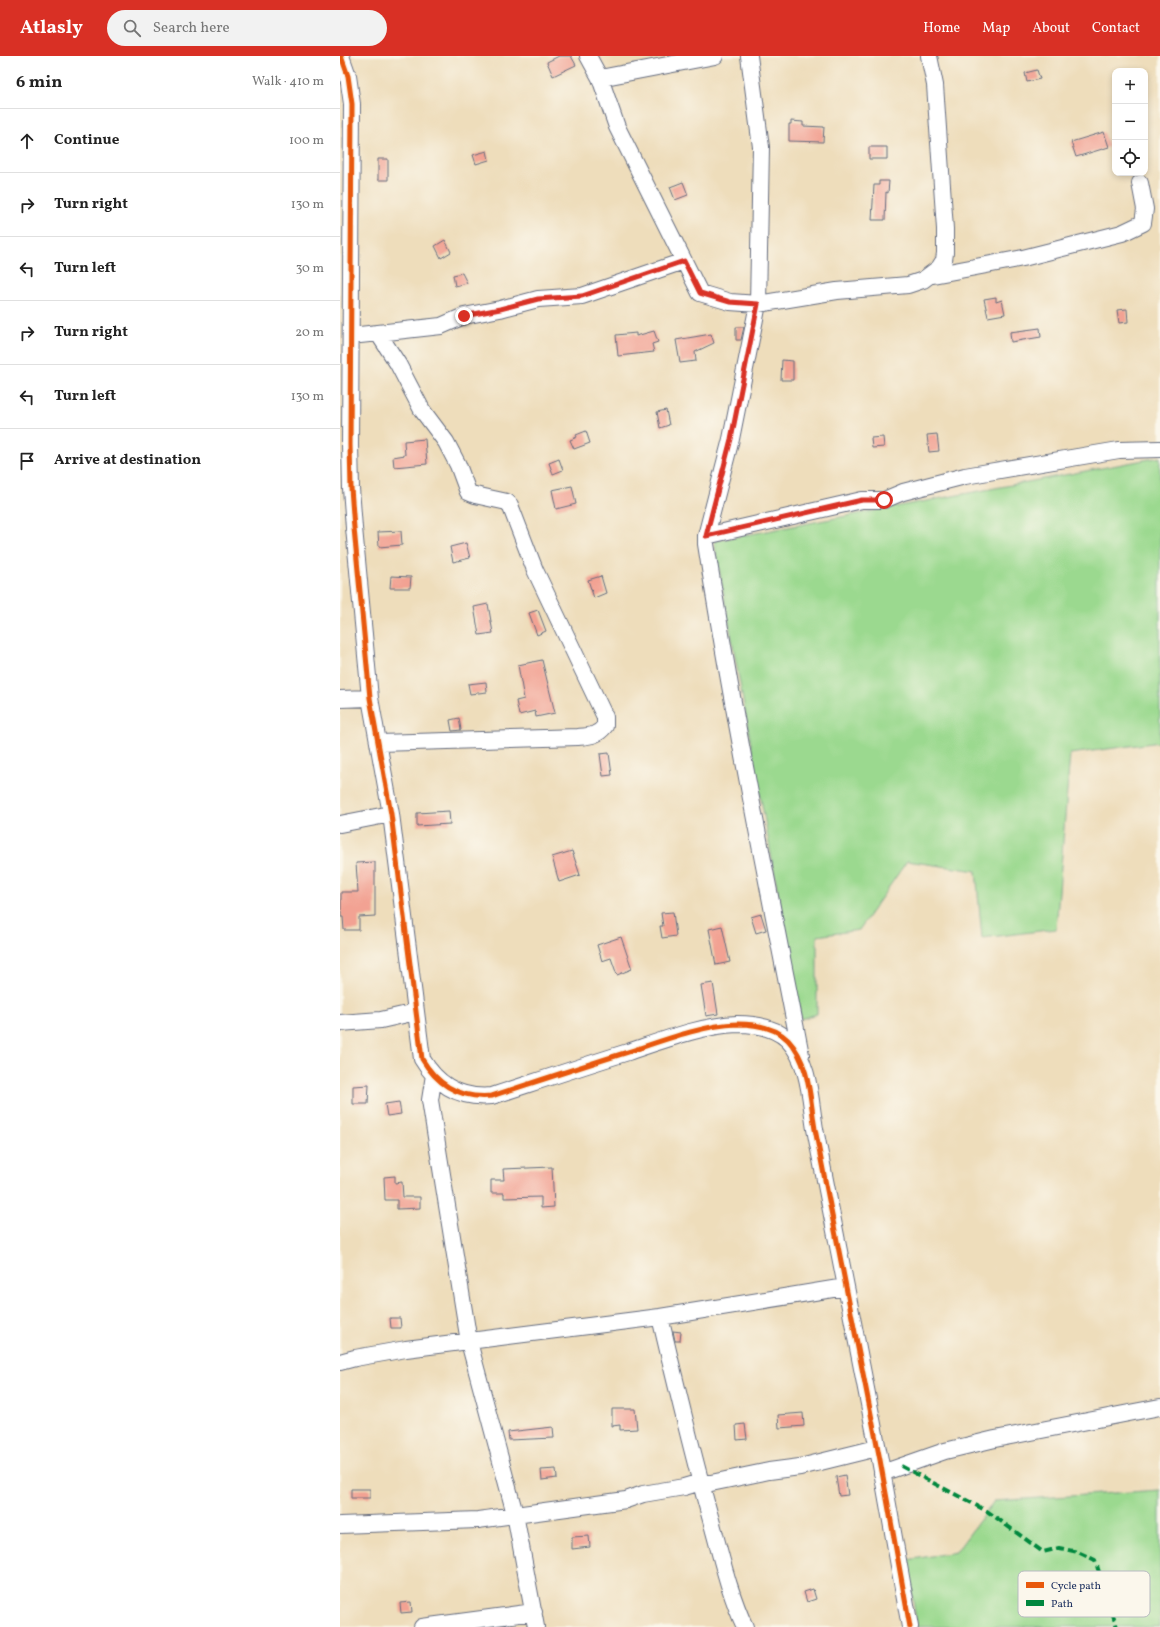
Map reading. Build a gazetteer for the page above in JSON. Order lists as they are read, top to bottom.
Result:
{
  "legend": ["Cycle path", "Path"],
  "page": {
    "header": "Atlasly",
    "search": "Search here",
    "nav": [
      "Home",
      "Map",
      "About",
      "Contact"
    ],
    "heading": ["6 min", "Walk · 410 m"],
    "map_buttons": ["+", "−"],
    "list": [
      ["Continue", "100 m"],
      ["Turn right", "130 m"],
      ["Turn left", "30 m"],
      ["Turn right", "20 m"],
      ["Turn left", "130 m"],
      "Arrive at destination"
    ]
  }
}
